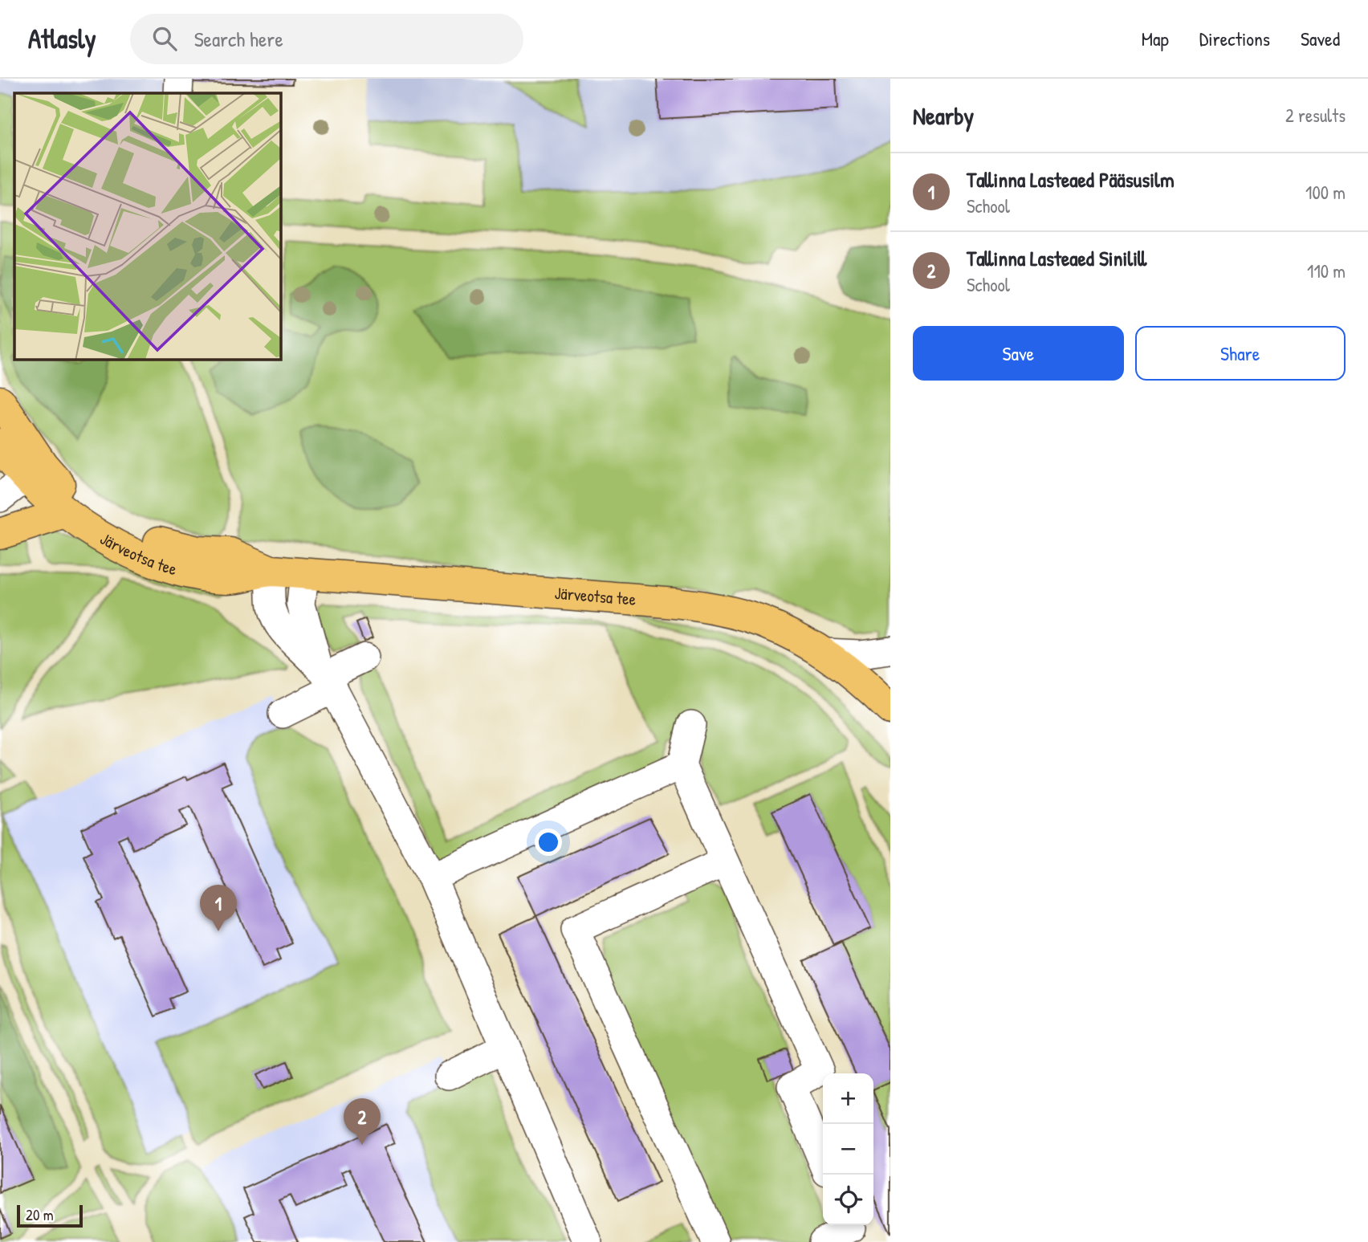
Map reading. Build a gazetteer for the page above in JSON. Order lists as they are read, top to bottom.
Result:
{
  "streets": {
    "main road": ["Järveotsa tee"]
  },
  "scale_bar": "20 m",
  "page": {
    "header": "Atlasly",
    "search": "Search here",
    "nav": ["Map", "Directions", "Saved"],
    "heading": ["Nearby", "2 results"],
    "list": [
      {
        "mark": "1",
        "name": "Tallinna Lasteaed Pääsusilm",
        "note": "School",
        "value": "100 m"
      },
      {
        "mark": "2",
        "name": "Tallinna Lasteaed Sinilill",
        "note": "School",
        "value": "110 m"
      }
    ],
    "buttons": ["Save", "Share"],
    "pins": ["1", "2"],
    "map_buttons": ["+", "−"],
    "scale": "20 m"
  }
}
